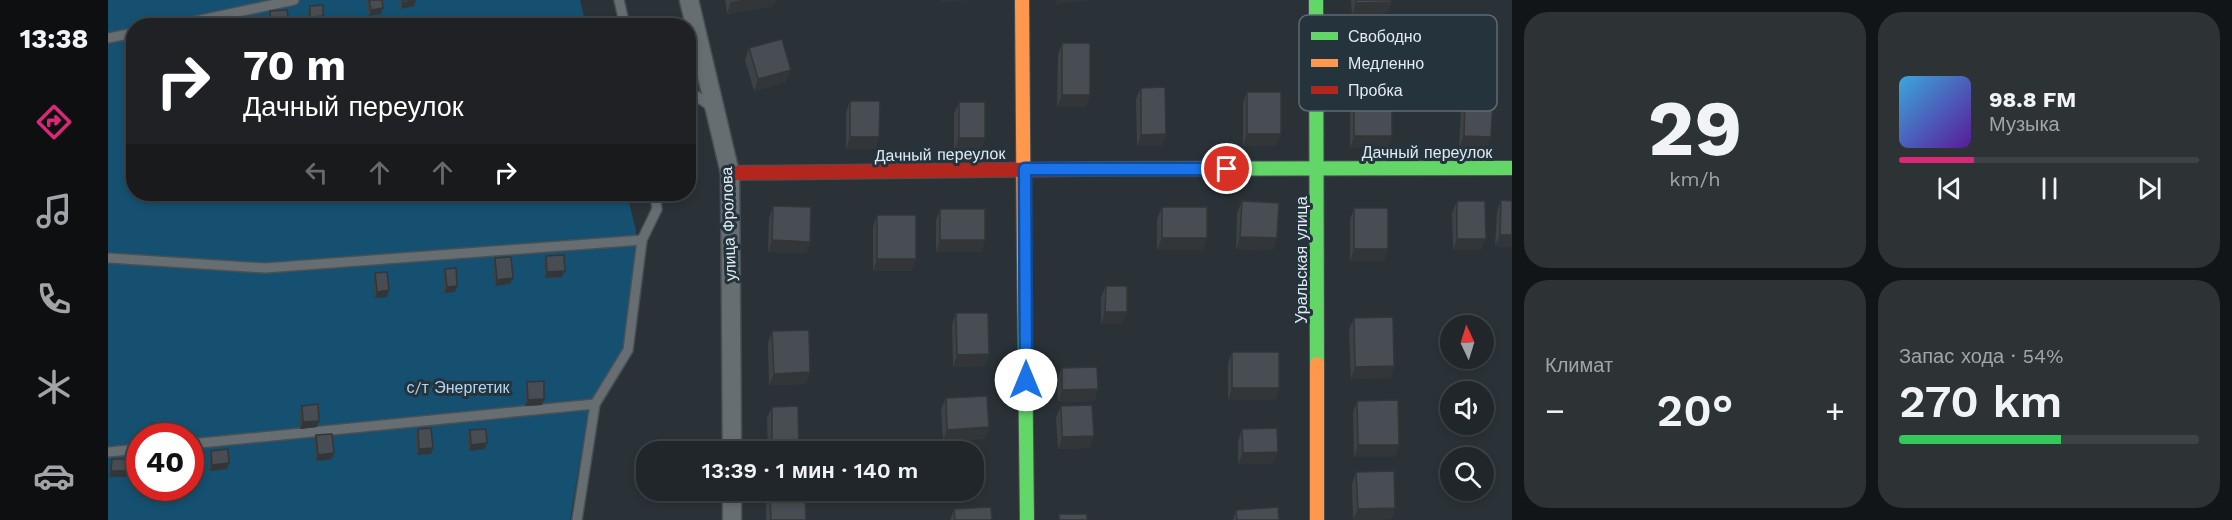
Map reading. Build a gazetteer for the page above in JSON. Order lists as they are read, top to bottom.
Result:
{
  "streets": {
    "street": ["Дачный переулок", "улица Фролова", "Уральская улица"]
  },
  "crossings": [
    ["Дачный переулок", "улица Фролова"],
    ["Дачный переулок", "Уральская улица"]
  ],
  "parks": ["с/т Энергетик"],
  "legend": ["Свободно", "Медленно", "Пробка"],
  "north": "top",
  "page": {
    "tabs": "13:38",
    "tile": [
      ["29", "km/h"],
      "Климат",
      ["Запас хода · 54%", "270 km"]
    ],
    "turn": ["70 m", "Дачный переулок"],
    "song": ["98.8 FM", "Музыка"],
    "heat": ["−", "20°", "+"],
    "limit": "40",
    "trip": "13:39 · 1 мин · 140 m"
  }
}
